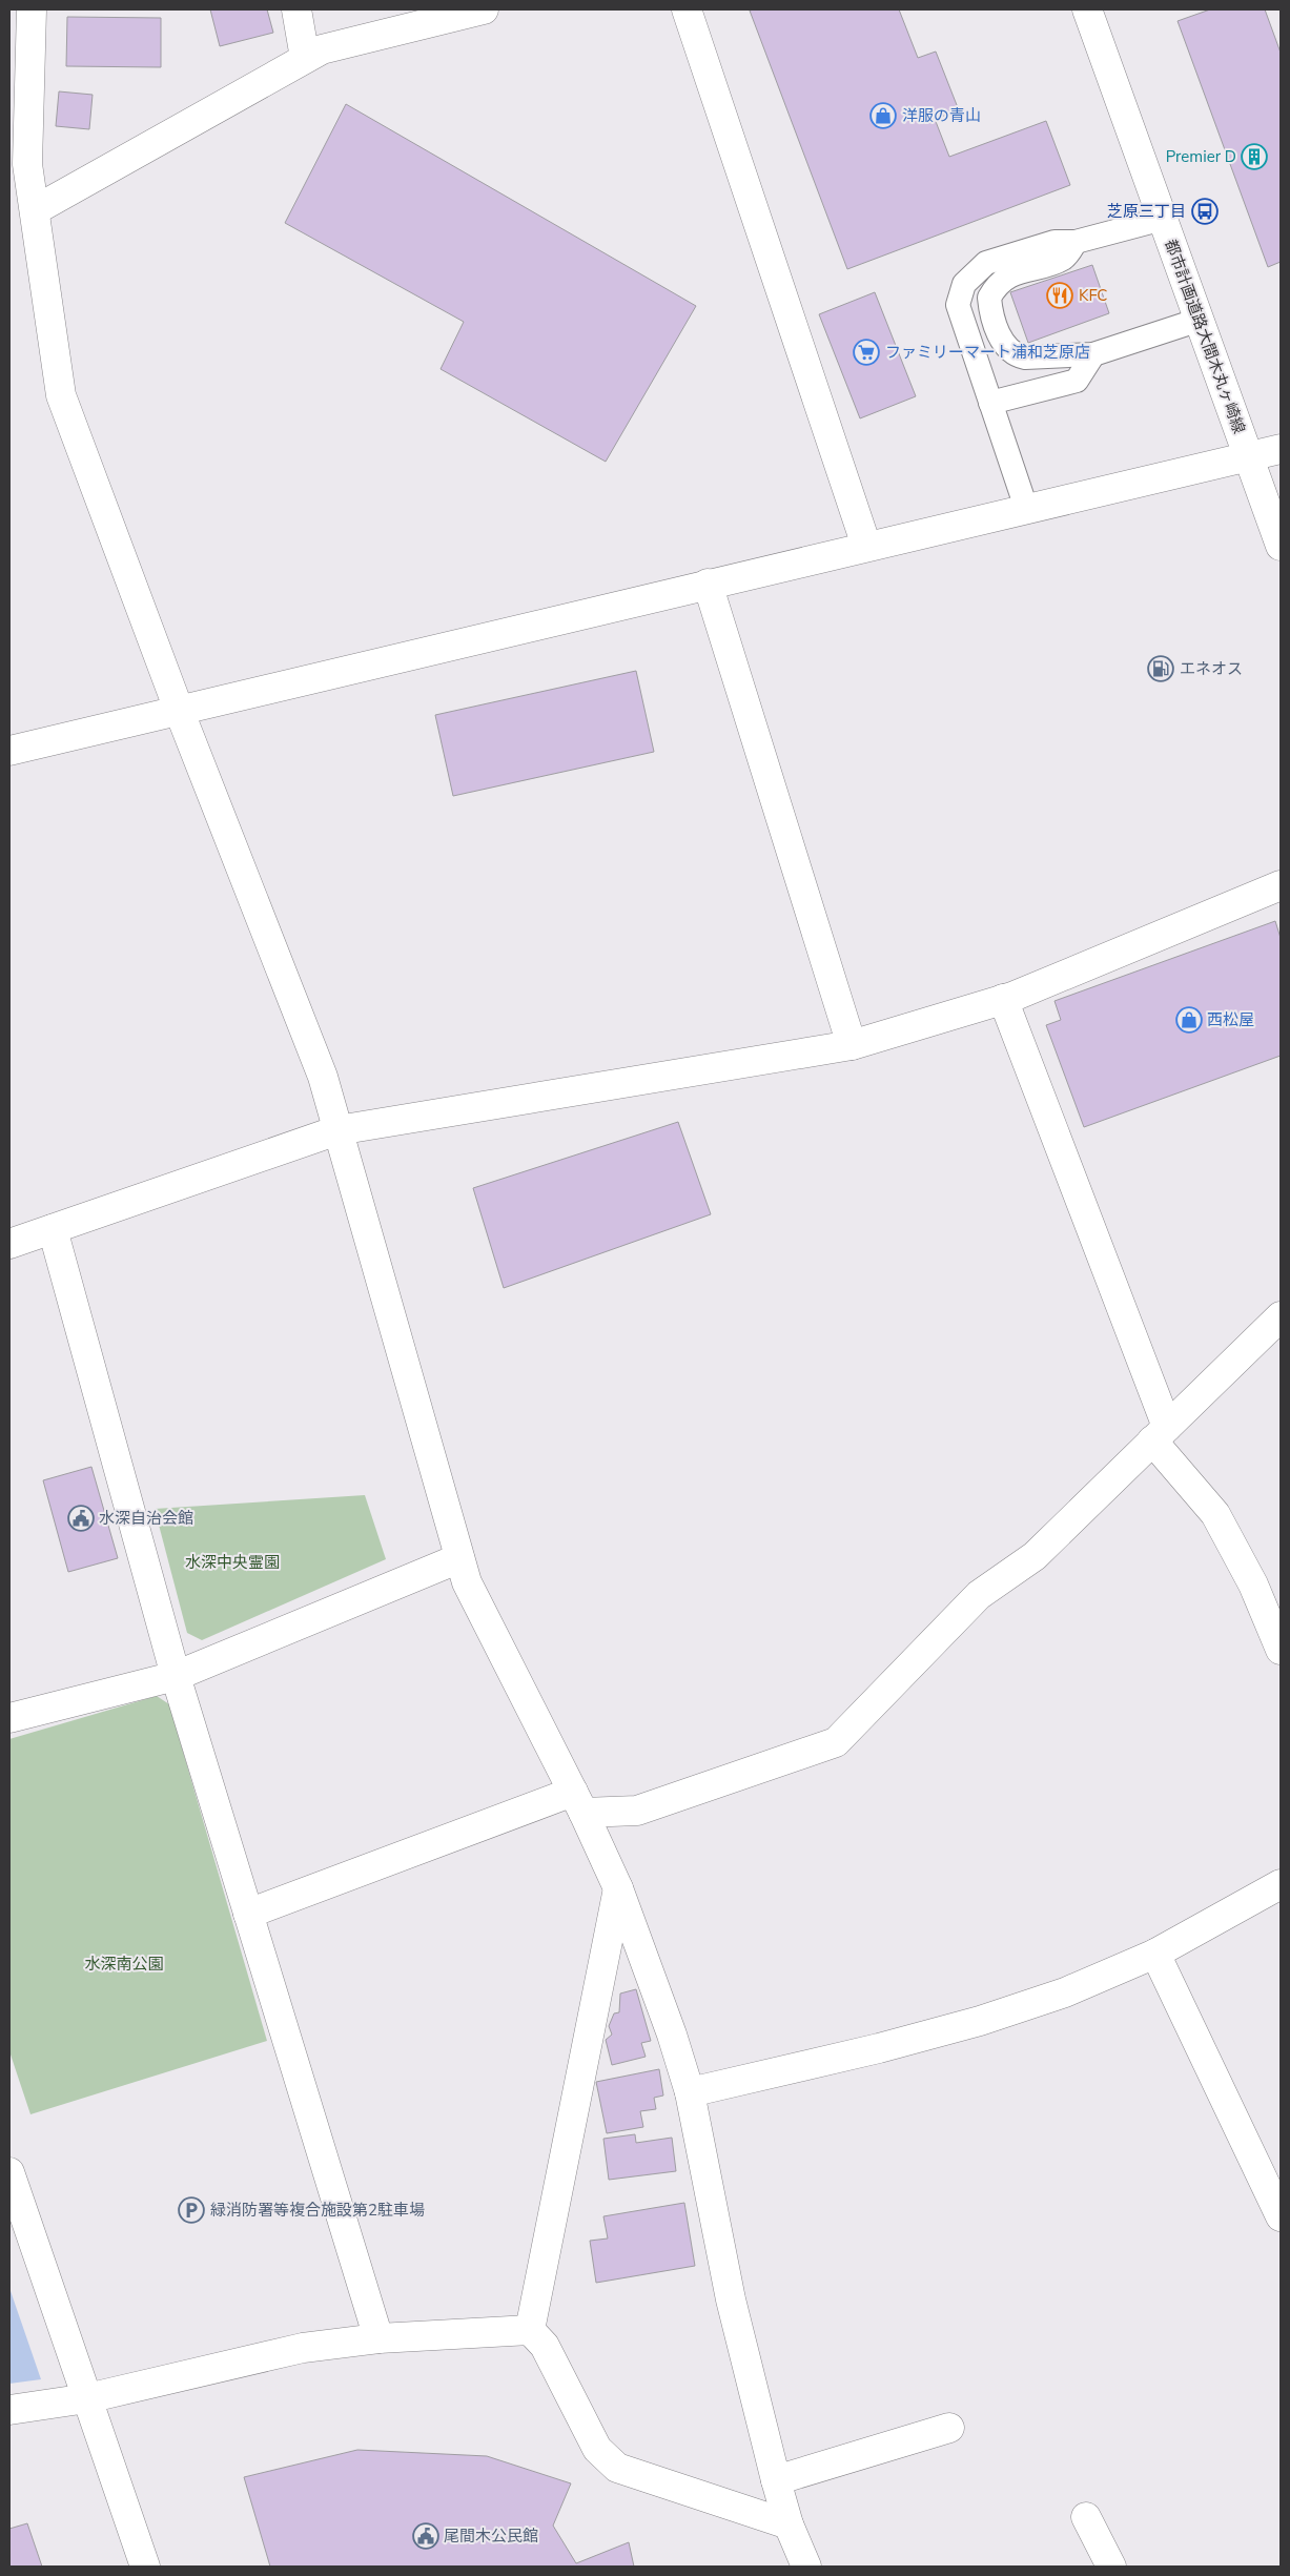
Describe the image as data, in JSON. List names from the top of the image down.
{
  "streets": {
    "street": ["都市計画道路大間木丸ヶ崎線"]
  },
  "parks": ["水深中央霊園", "水深南公園"],
  "places": {
    "shop": ["洋服の青山", "西松屋"],
    "building": ["Premier D"],
    "bus stop": ["芝原三丁目"],
    "restaurant": ["KFC"],
    "supermarket": ["ファミリーマート浦和芝原店"],
    "fuel station": ["エネオス"],
    "public building": ["水深自治会館", "尾間木公民館"],
    "parking": ["緑消防署等複合施設第2駐車場"]
  }
}
